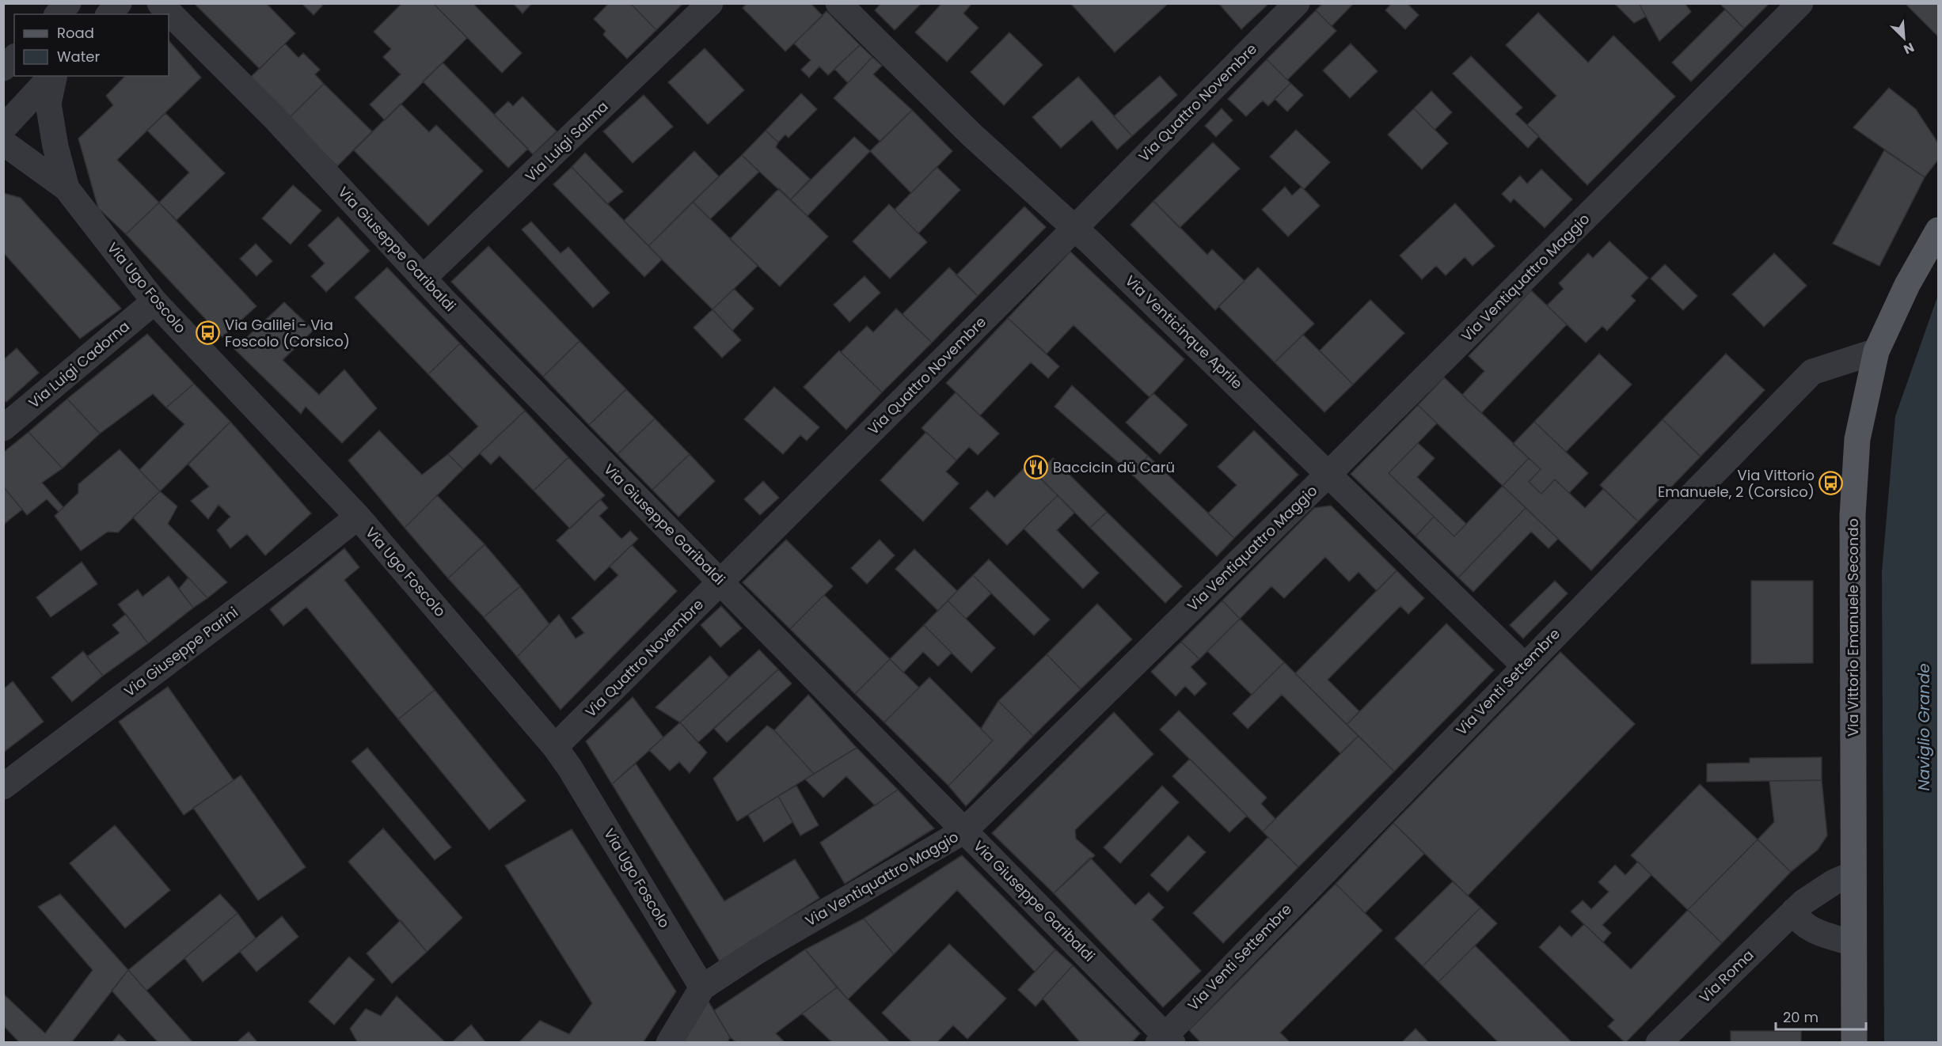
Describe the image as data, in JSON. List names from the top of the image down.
{
  "streets": {
    "main road": ["Via Vittorio Emanuele Secondo"],
    "street": [
      "Via Quattro Novembre",
      "Via Luigi Salma",
      "Via Giuseppe Garibaldi",
      "Via Ventiquattro Maggio",
      "Via Ugo Foscolo",
      "Via Venticinque Aprile",
      "Via Luigi Cadorna",
      "Via Giuseppe Parini",
      "Via Venti Settembre",
      "Via Roma"
    ]
  },
  "crossings": [
    ["Via Quattro Novembre", "Via Giuseppe Garibaldi"],
    ["Via Quattro Novembre", "Via Ugo Foscolo"],
    ["Via Quattro Novembre", "Via Venticinque Aprile"],
    ["Via Luigi Salma", "Via Giuseppe Garibaldi"],
    ["Via Giuseppe Garibaldi", "Via Ventiquattro Maggio"],
    ["Via Giuseppe Garibaldi", "Via Venti Settembre"],
    ["Via Ventiquattro Maggio", "Via Ugo Foscolo"],
    ["Via Ventiquattro Maggio", "Via Venticinque Aprile"],
    ["Via Ugo Foscolo", "Via Luigi Cadorna"],
    ["Via Ugo Foscolo", "Via Giuseppe Parini"],
    ["Via Venticinque Aprile", "Via Venti Settembre"],
    ["Via Vittorio Emanuele Secondo", "Via Venti Settembre"],
    ["Via Vittorio Emanuele Secondo", "Via Roma"]
  ],
  "water": ["Naviglio Grande"],
  "places": {
    "bus stop": ["Via Galilei - Via Foscolo (Corsico)", "Via Vittorio Emanuele, 2 (Corsico)"],
    "restaurant": ["Baccicin dü Carü"]
  },
  "legend": ["Road", "Water"],
  "scale_bar": "20 m",
  "north": "bottom right"
}
